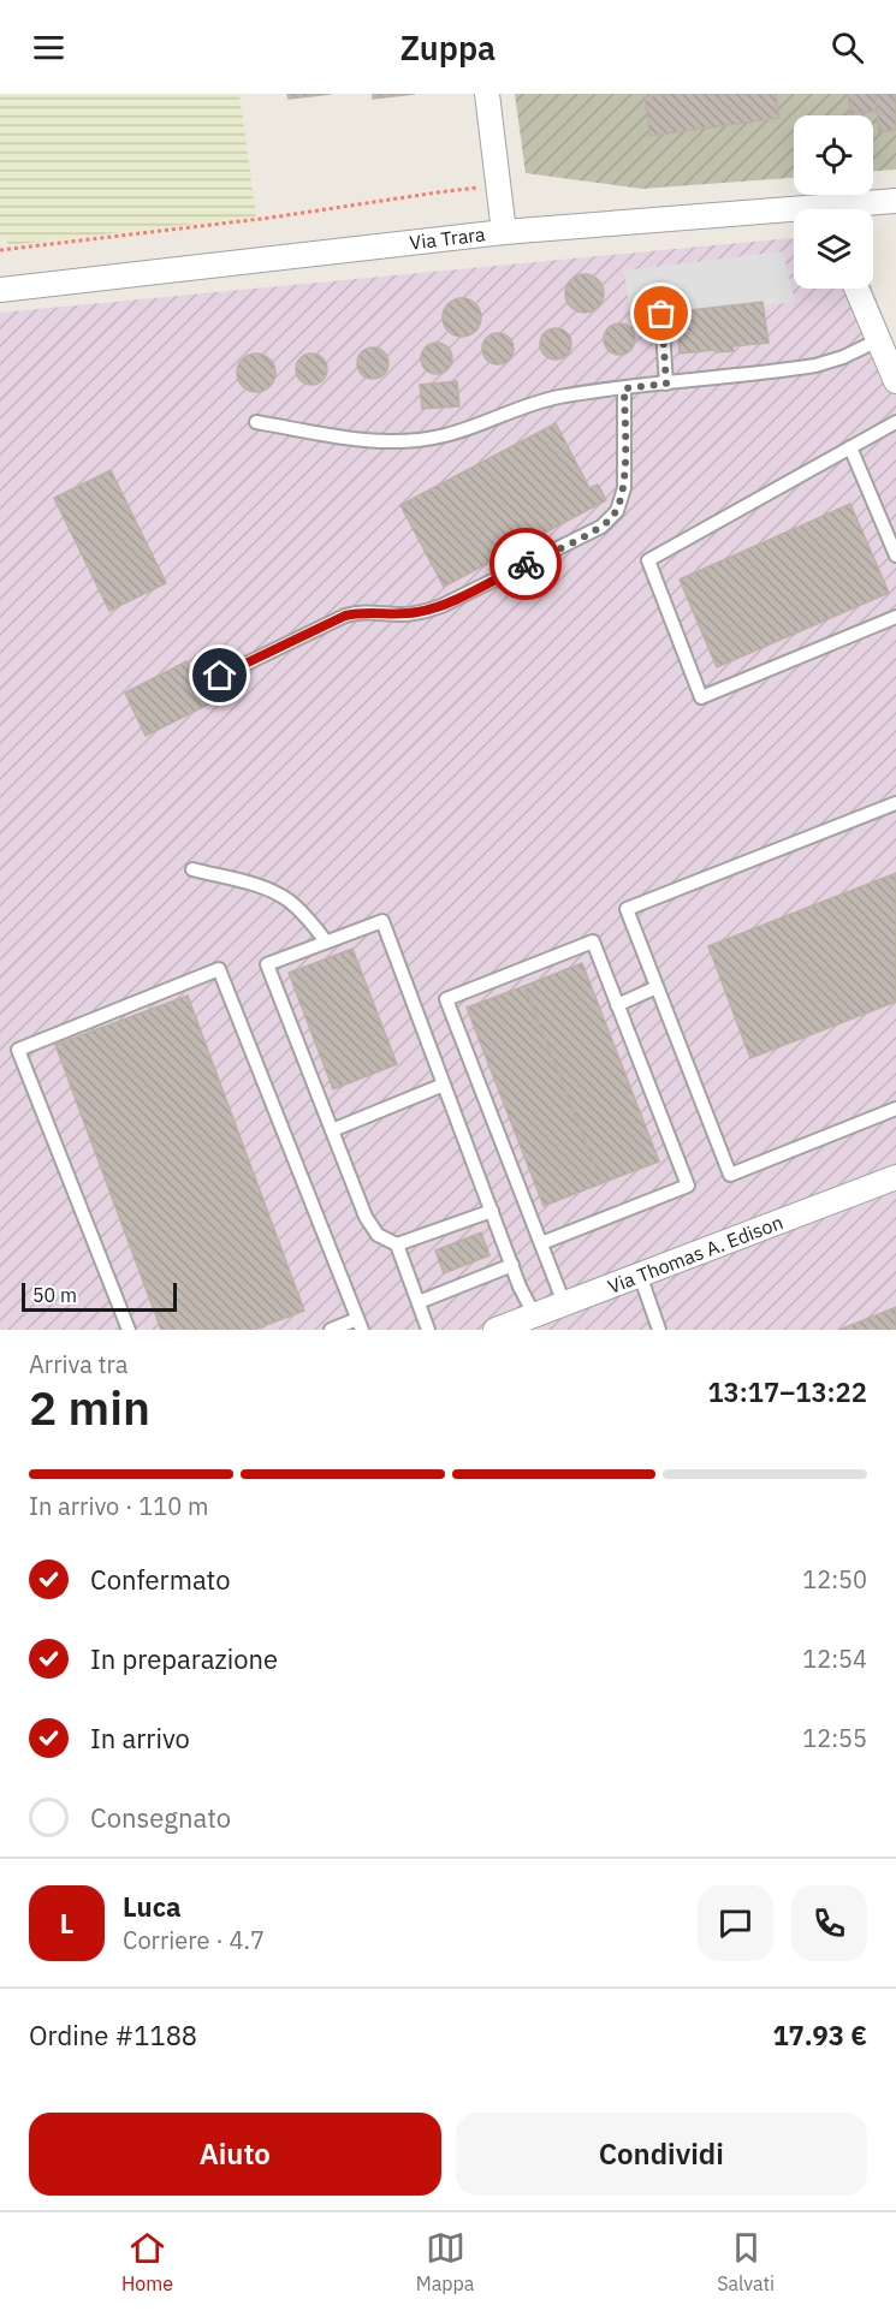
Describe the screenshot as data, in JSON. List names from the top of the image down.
{
  "streets": {
    "street": ["Via Trara", "Via Thomas A. Edison"]
  },
  "scale_bar": "50 m",
  "page": {
    "header": "Zuppa",
    "scale": "50 m",
    "heading": ["2 min", "Arriva tra", "13:17–13:22"],
    "panel": [
      "Luca",
      "Corriere · 4.7",
      "Ordine #1188",
      "17.93 €"
    ],
    "bar": "In arrivo · 110 m",
    "list": [
      ["Confermato", "12:50"],
      ["In preparazione", "12:54"],
      ["In arrivo", "12:55"],
      "Consegnato"
    ],
    "round": "L",
    "buttons": ["Aiuto", "Condividi"],
    "tabs": ["Home", "Mappa", "Salvati"]
  }
}
